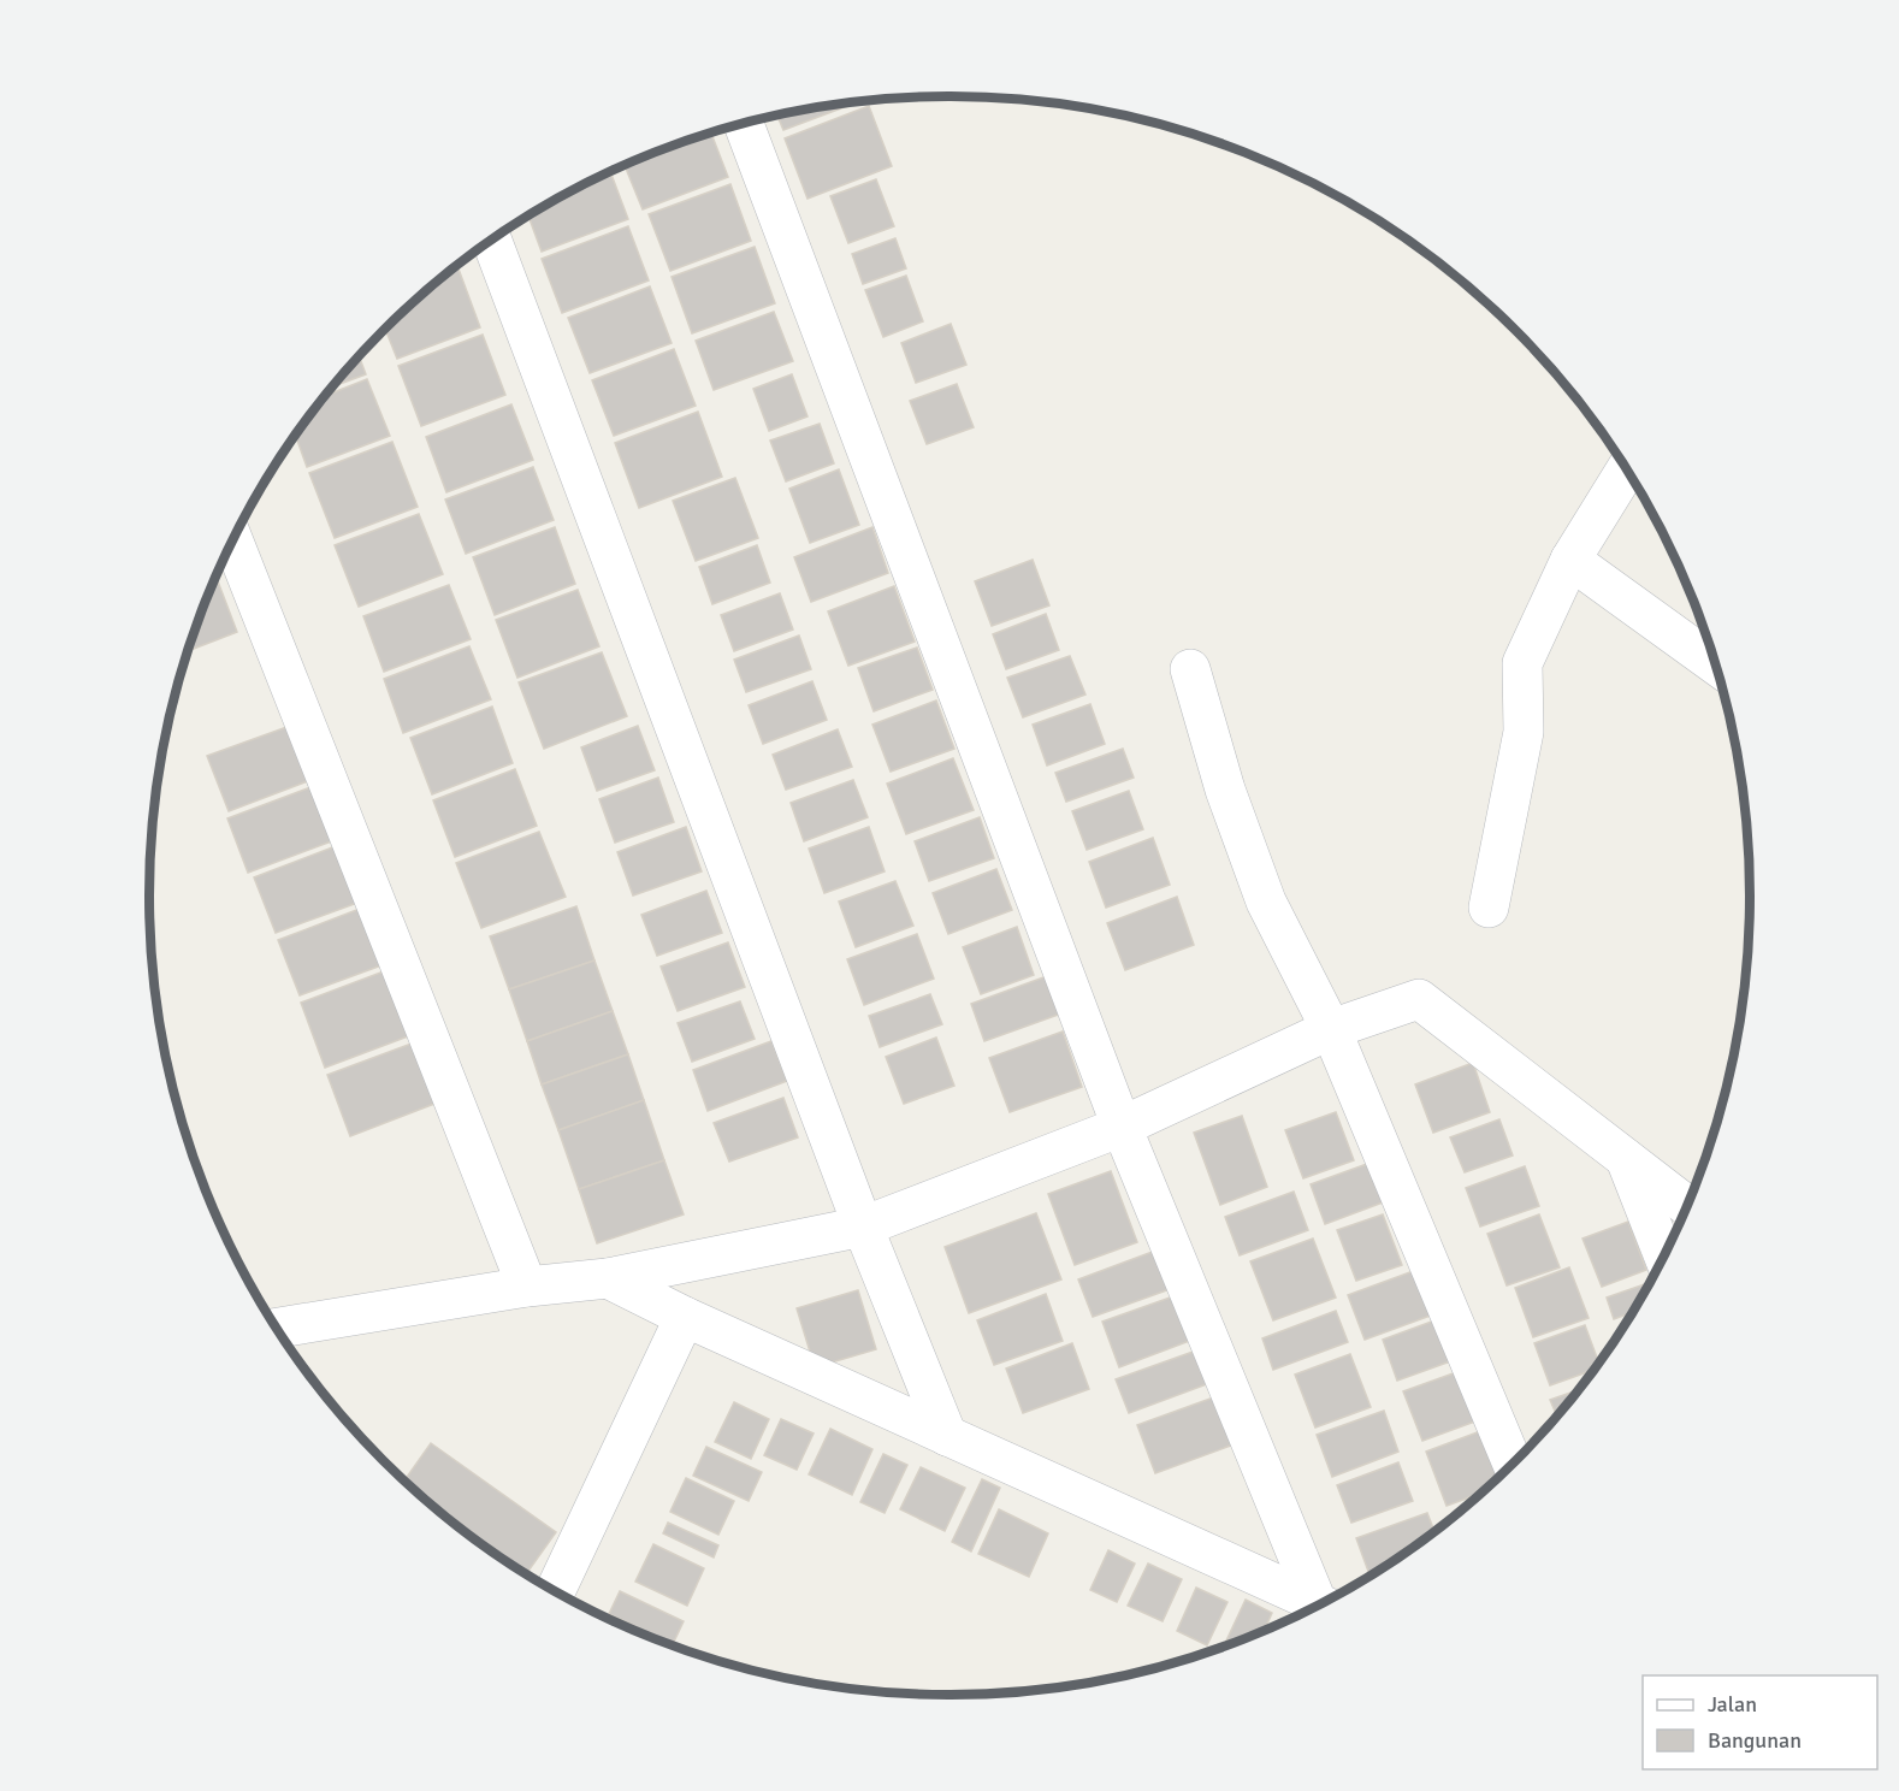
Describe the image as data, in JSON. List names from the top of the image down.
{
  "legend": ["Jalan", "Bangunan"]
}
